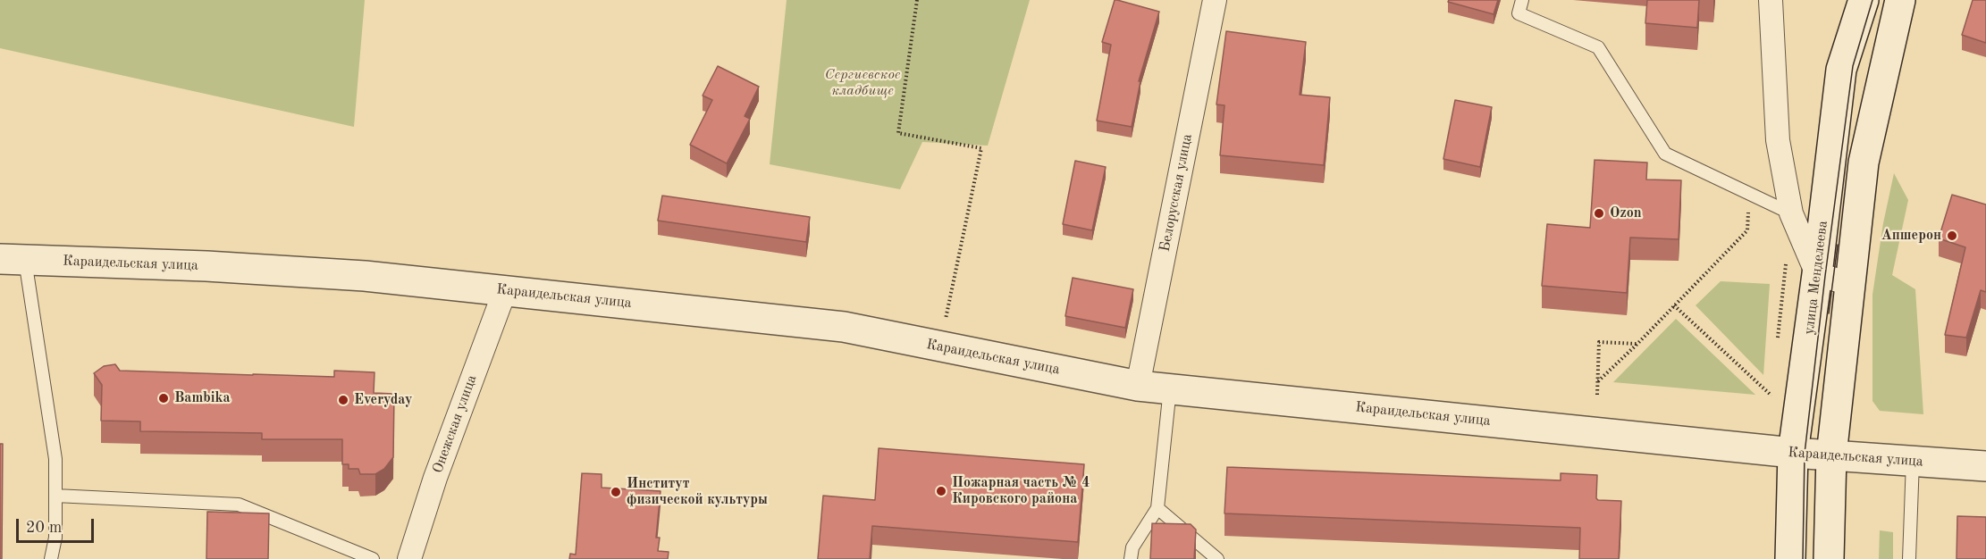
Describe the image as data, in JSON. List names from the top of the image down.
{
  "streets": {
    "street": [
      "Белорусская улица",
      "Караидельская улица",
      "улица Менделеева",
      "Онежская улица"
    ]
  },
  "crossings": [
    ["Белорусская улица", "Караидельская улица"],
    ["Караидельская улица", "улица Менделеева"],
    ["Караидельская улица", "Онежская улица"]
  ],
  "parks": ["Сергиевское кладбище"],
  "places": [
    "Ozon",
    "Апшерон",
    "Bambika",
    "Everyday",
    "Пожарная часть № 4 Кировского района",
    "Институт физической культуры"
  ],
  "scale_bar": "20 m"
}
